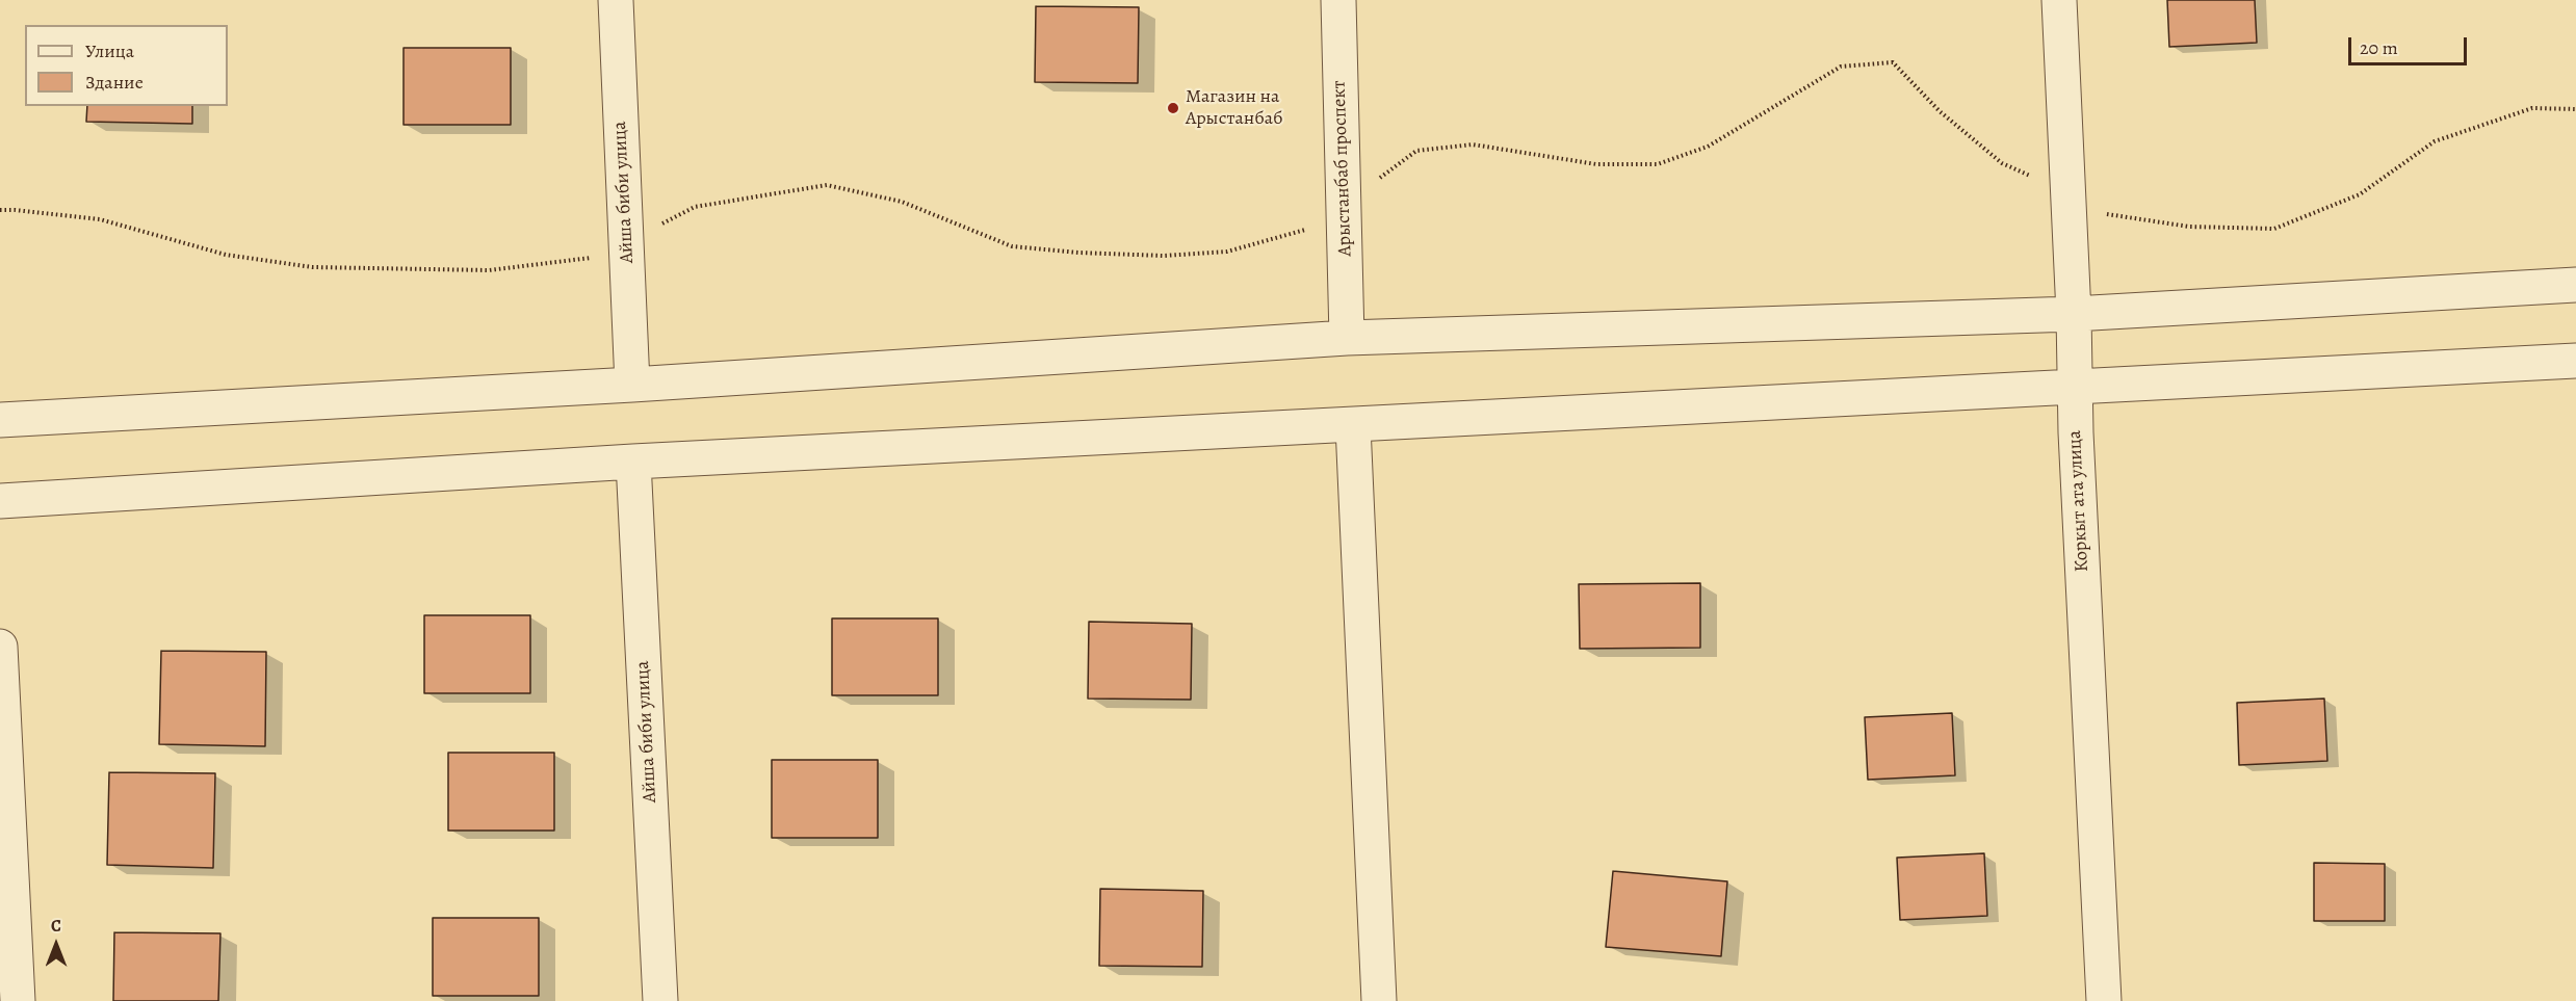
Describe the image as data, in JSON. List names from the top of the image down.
{
  "streets": {
    "street": ["Арыстанбаб проспект", "Айша биби улица", "Коркыт ата улица"]
  },
  "places": ["Магазин на Арыстанбаб"],
  "legend": ["Улица", "Здание"],
  "scale_bar": "20 m",
  "north": "top"
}
